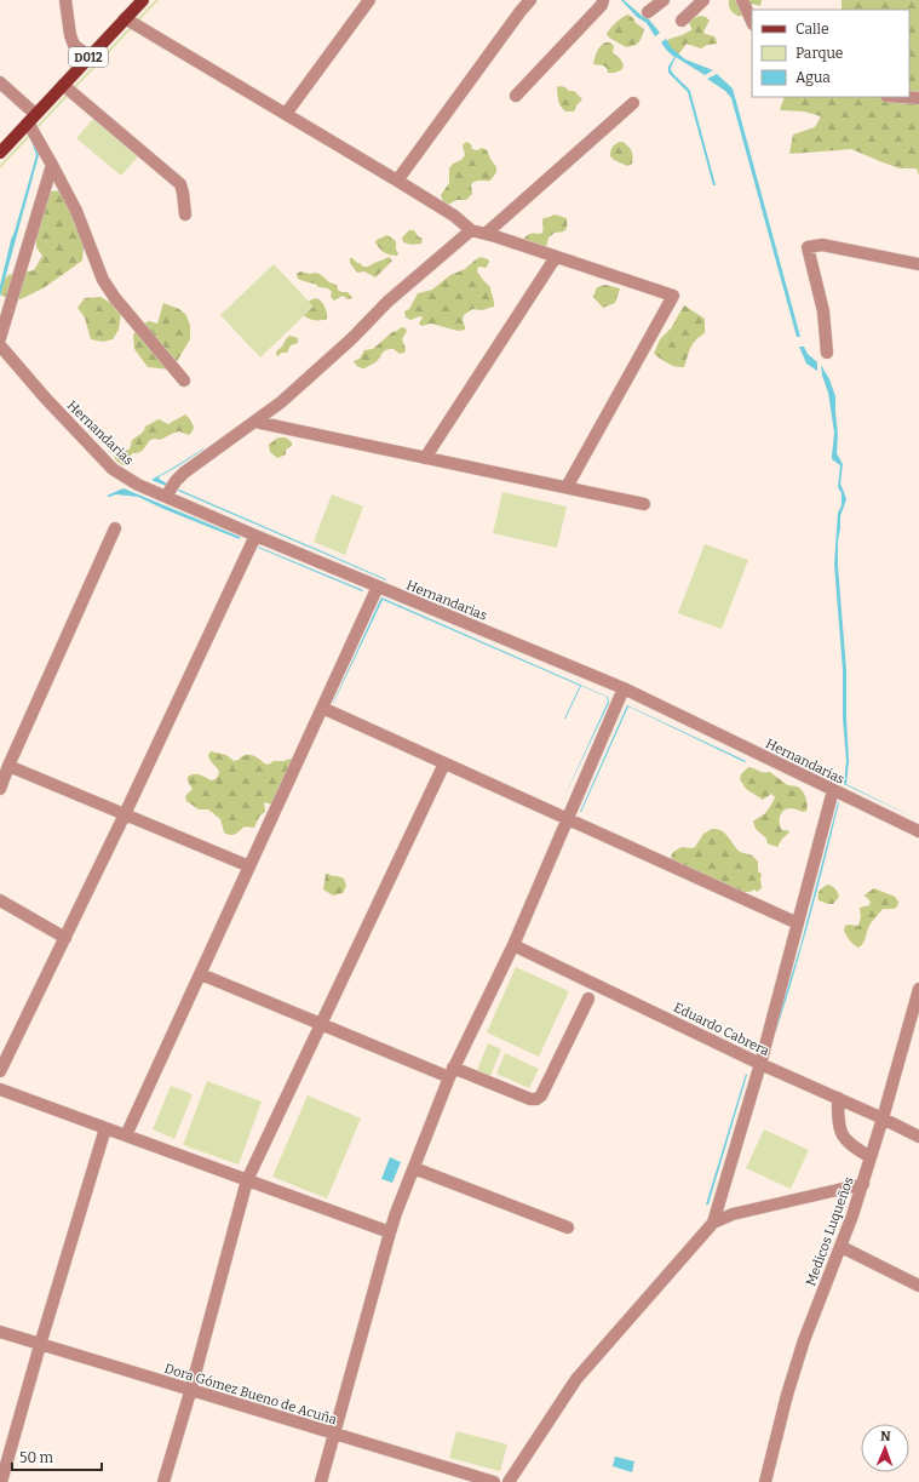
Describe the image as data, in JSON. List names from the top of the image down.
{
  "streets": {
    "main road": ["D012"],
    "street": [
      "Hernandarias",
      "Eduardo Cabrera",
      "Medicos Luqueños",
      "Dora Gómez Bueno de Acuña"
    ]
  },
  "crossings": [
    ["Eduardo Cabrera", "Medicos Luqueños"]
  ],
  "legend": ["Calle", "Parque", "Agua"],
  "scale_bar": "50 m",
  "north": "top"
}
